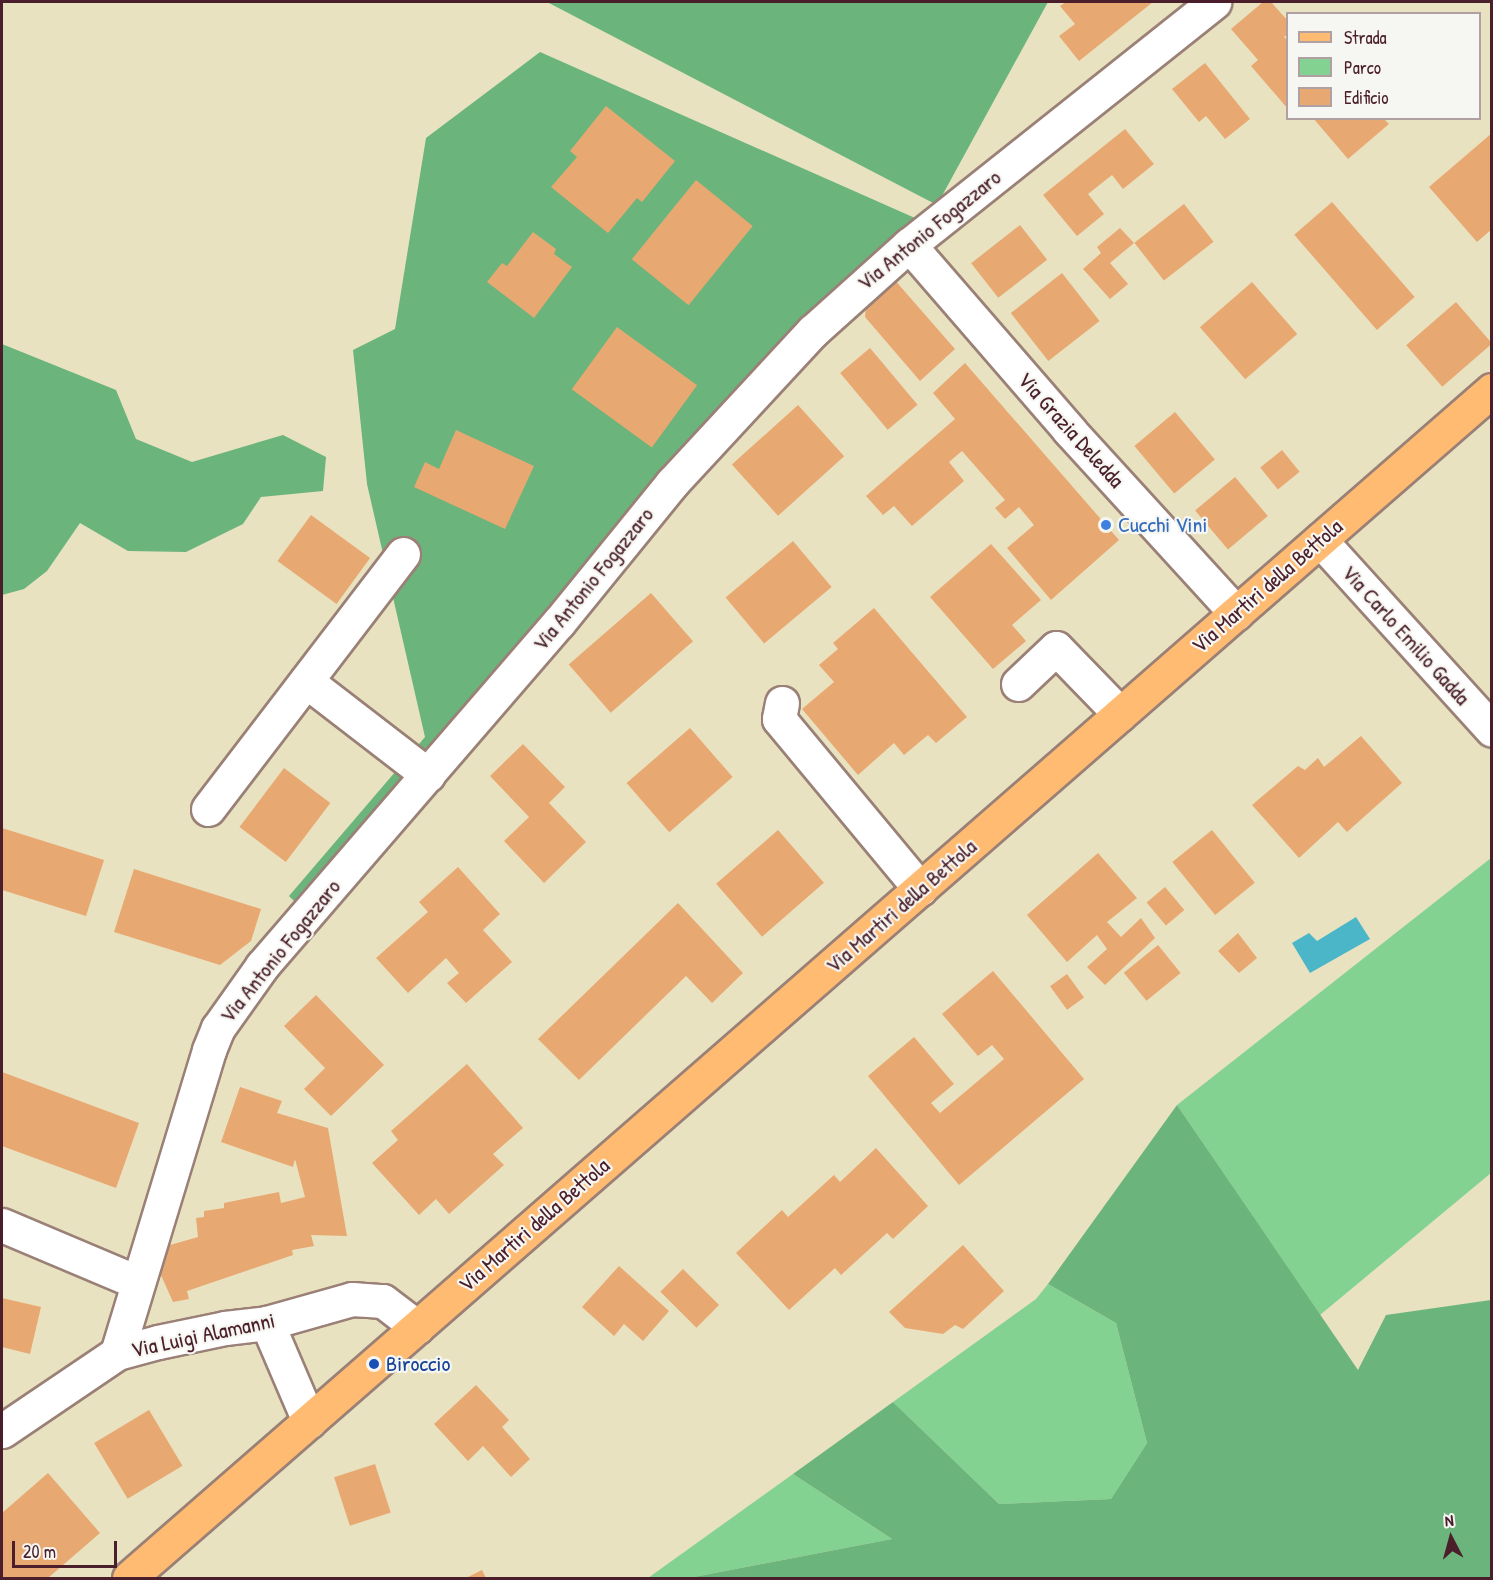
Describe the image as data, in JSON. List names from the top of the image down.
{
  "streets": {
    "main road": ["Via Martiri della Bettola"],
    "street": [
      "Via Antonio Fogazzaro",
      "Via Grazia Deledda",
      "Via Carlo Emilio Gadda",
      "Via Luigi Alamanni"
    ]
  },
  "crossings": [
    ["Via Antonio Fogazzaro", "Via Grazia Deledda"],
    ["Via Antonio Fogazzaro", "Via Luigi Alamanni"],
    ["Via Grazia Deledda", "Via Martiri della Bettola"],
    ["Via Martiri della Bettola", "Via Carlo Emilio Gadda"],
    ["Via Martiri della Bettola", "Via Luigi Alamanni"]
  ],
  "places": ["Cucchi Vini", "Biroccio"],
  "legend": ["Strada", "Parco", "Edificio"],
  "scale_bar": "20 m",
  "north": "top"
}
